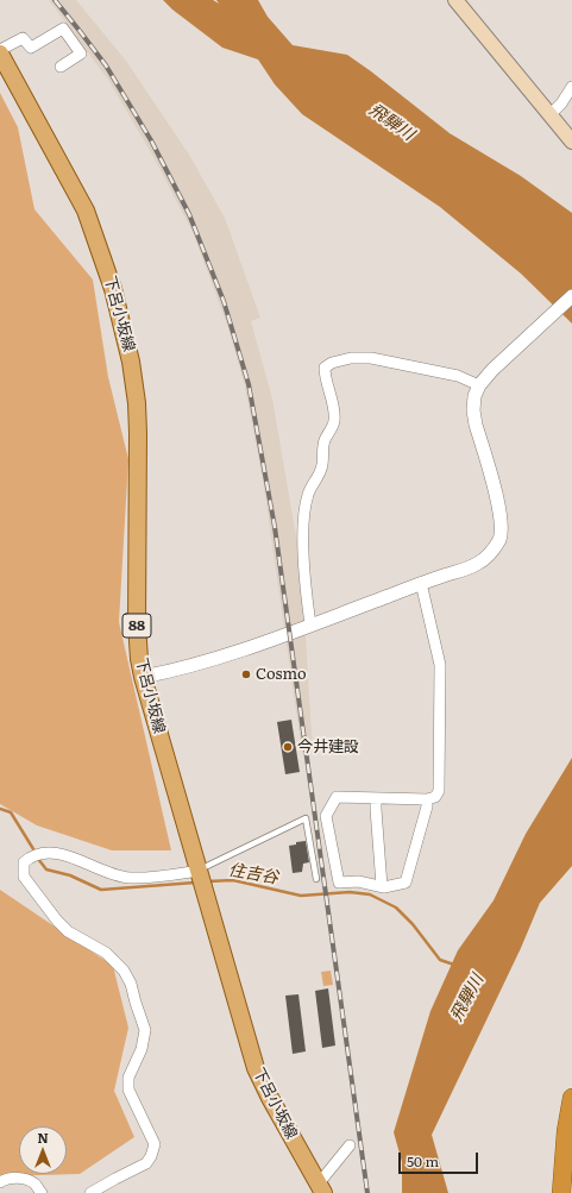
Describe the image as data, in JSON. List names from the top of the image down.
{
  "streets": {
    "main road": ["下呂小坂線", "88"]
  },
  "water": ["飛騨川", "住吉谷"],
  "places": ["Cosmo", "今井建設"],
  "scale_bar": "50 m",
  "north": "top"
}
